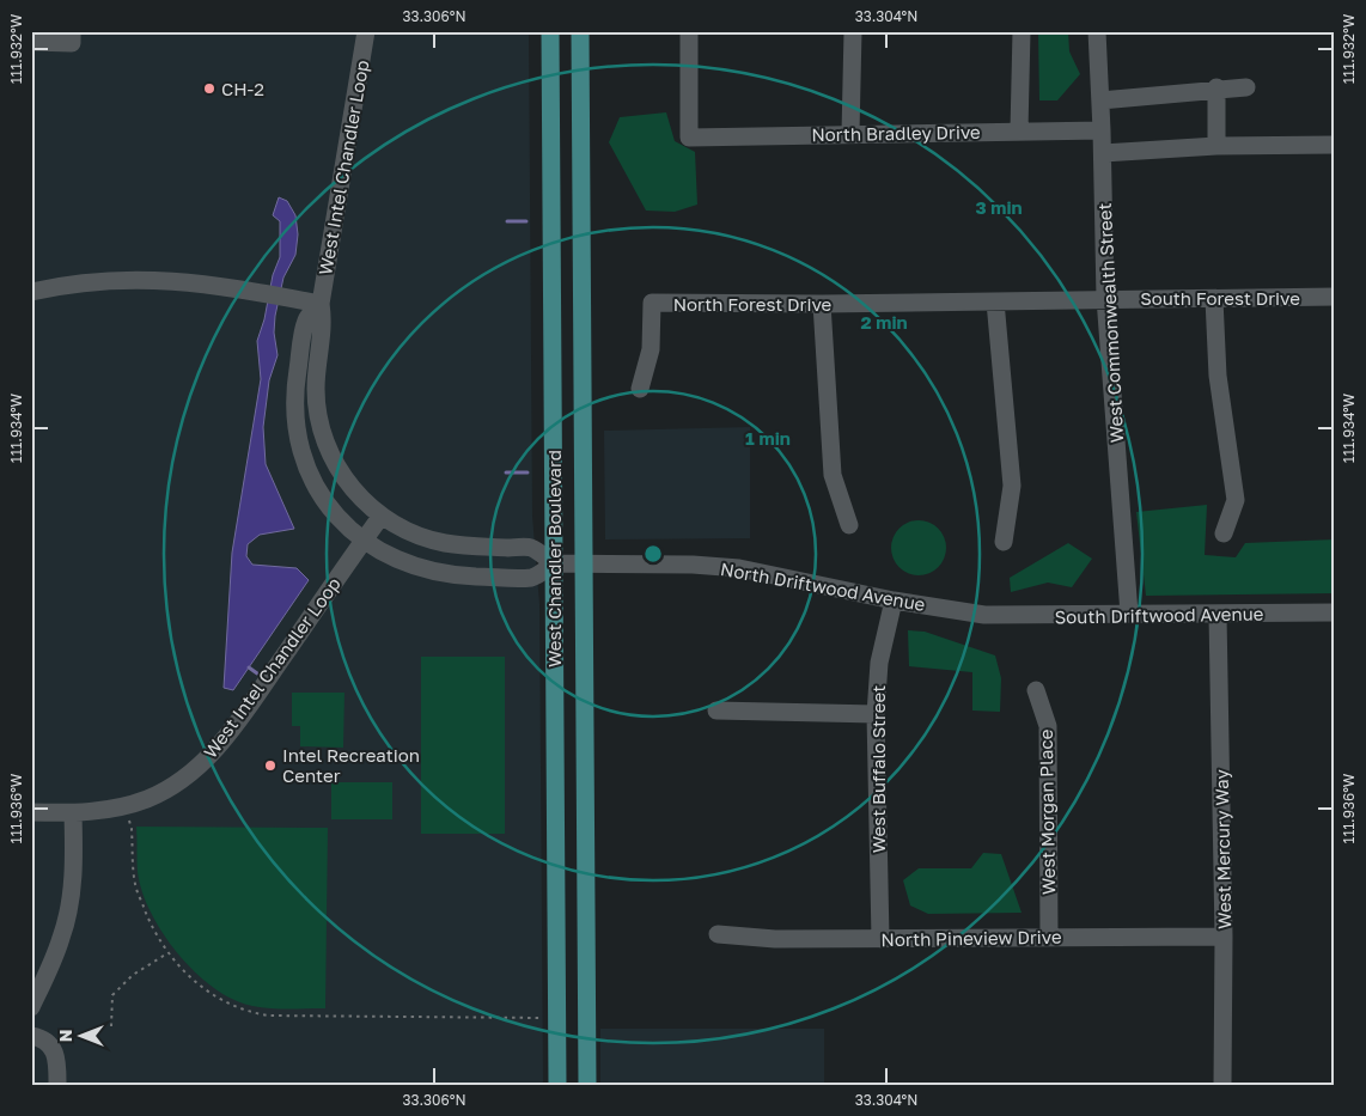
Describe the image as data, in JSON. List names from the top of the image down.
{
  "streets": {
    "main road": ["West Chandler Boulevard"],
    "street": [
      "North Bradley Drive",
      "West Intel Chandler Loop",
      "South Forest Drive",
      "North Forest Drive",
      "West Commonwealth Street",
      "North Driftwood Avenue",
      "South Driftwood Avenue",
      "West Buffalo Street",
      "West Morgan Place",
      "West Mercury Way",
      "North Pineview Drive"
    ]
  },
  "crossings": [
    ["North Bradley Drive", "West Commonwealth Street"],
    ["South Forest Drive", "North Forest Drive"],
    ["South Forest Drive", "West Commonwealth Street"],
    ["North Forest Drive", "West Commonwealth Street"],
    ["West Commonwealth Street", "South Driftwood Avenue"],
    ["West Chandler Boulevard", "North Driftwood Avenue"],
    ["North Driftwood Avenue", "South Driftwood Avenue"],
    ["North Driftwood Avenue", "West Buffalo Street"],
    ["South Driftwood Avenue", "West Mercury Way"],
    ["West Buffalo Street", "North Pineview Drive"],
    ["West Morgan Place", "North Pineview Drive"],
    ["West Mercury Way", "North Pineview Drive"]
  ],
  "places": ["CH-2", "Intel Recreation Center"],
  "north": "left",
  "coordinates": [
    "33.306°N",
    "33.304°N",
    "111.932°W",
    "111.934°W",
    "111.936°W"
  ],
  "rings": ["3 min", "2 min", "1 min"]
}
